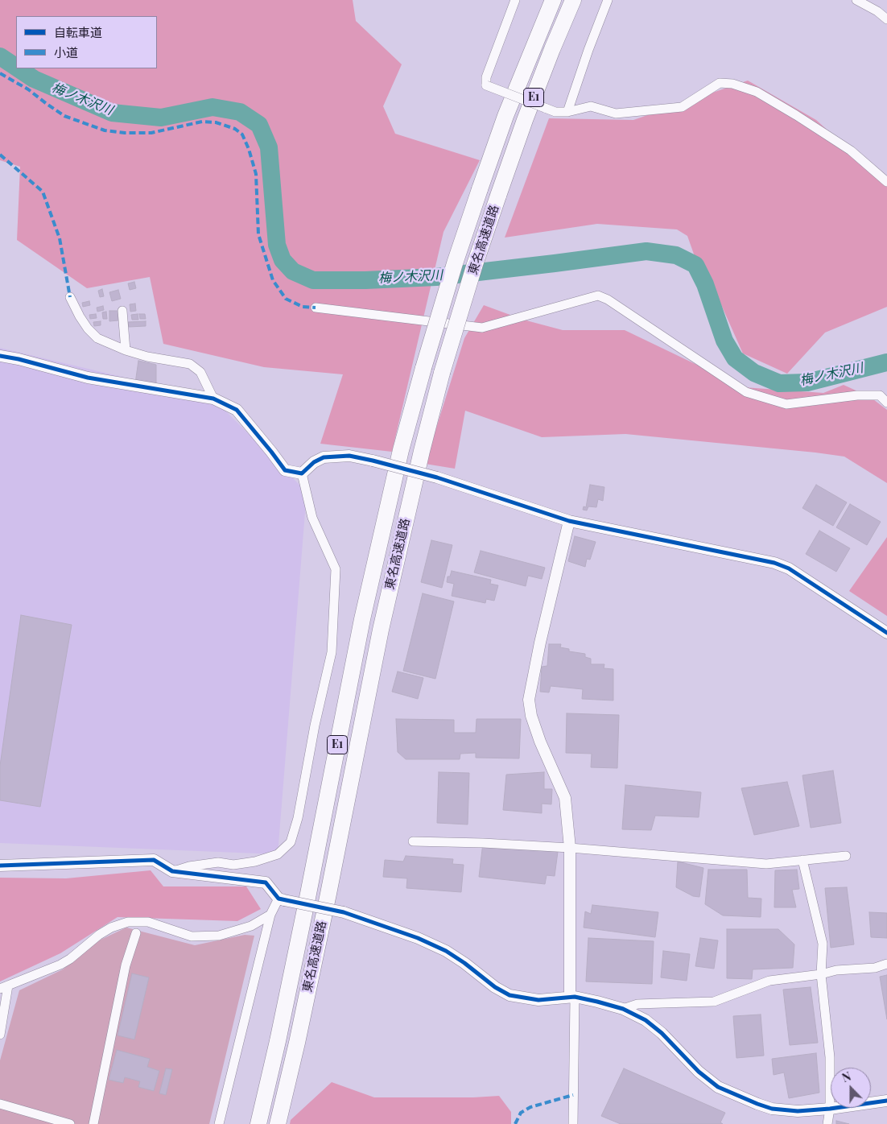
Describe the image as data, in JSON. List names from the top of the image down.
{
  "streets": {
    "highway": ["E1", "東名高速道路"]
  },
  "water": ["梅ノ木沢川"],
  "legend": ["自転車道", "小道"],
  "north": "top"
}
